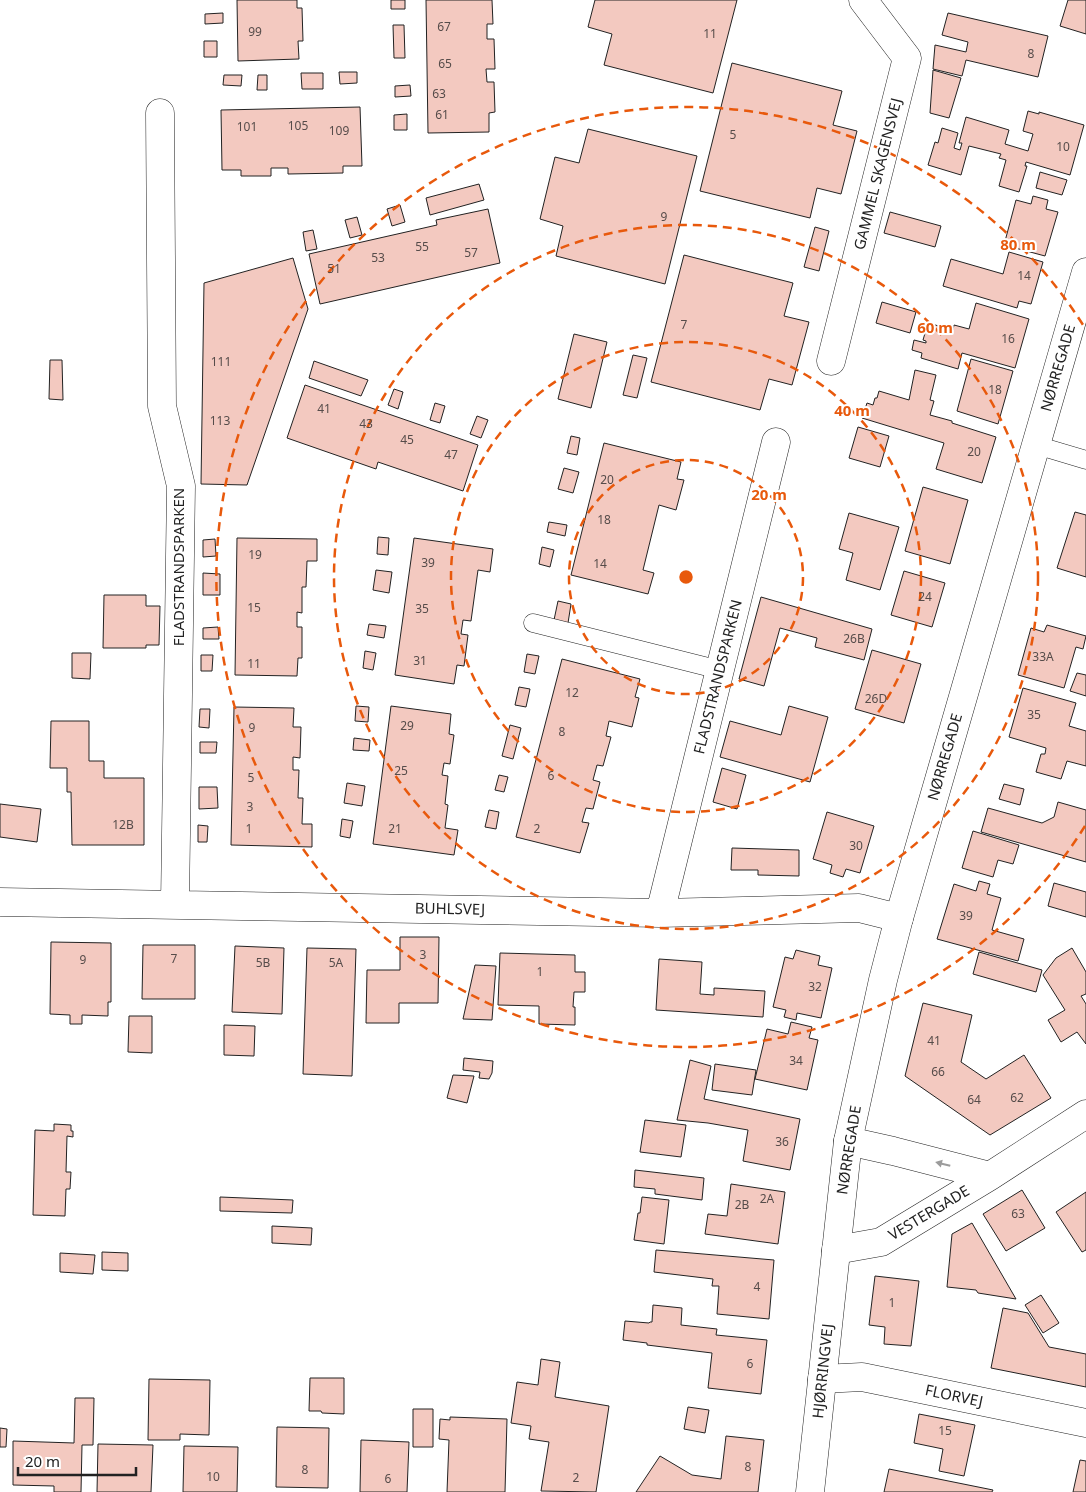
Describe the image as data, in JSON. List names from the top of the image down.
{
  "streets": {
    "street": [
      "GAMMEL SKAGENSVEJ",
      "NØRREGADE",
      "FLADSTRANDSPARKEN",
      "BUHLSVEJ",
      "VESTERGADE",
      "HJØRRINGVEJ",
      "FLORVEJ"
    ]
  },
  "crossings": [
    ["NØRREGADE", "BUHLSVEJ"],
    ["NØRREGADE", "VESTERGADE"],
    ["NØRREGADE", "HJØRRINGVEJ"],
    ["FLADSTRANDSPARKEN", "BUHLSVEJ"],
    ["VESTERGADE", "HJØRRINGVEJ"],
    ["HJØRRINGVEJ", "FLORVEJ"]
  ],
  "house_numbers": [
    "67",
    "99",
    "11",
    "8",
    "65",
    "63",
    "61",
    "105",
    "101",
    "109",
    "5",
    "10",
    "9",
    "55",
    "57",
    "53",
    "51",
    "14",
    "7",
    "16",
    "111",
    "18",
    "41",
    "113",
    "43",
    "45",
    "20",
    "47",
    "20",
    "18",
    "19",
    "39",
    "14",
    "24",
    "15",
    "35",
    "26B",
    "33A",
    "31",
    "11",
    "12",
    "26D",
    "35",
    "29",
    "9",
    "8",
    "25",
    "6",
    "5",
    "3",
    "12B",
    "1",
    "21",
    "2",
    "30",
    "39",
    "3",
    "7",
    "9",
    "5B",
    "5A",
    "1",
    "32",
    "41",
    "34",
    "66",
    "62",
    "64",
    "36",
    "2A",
    "2B",
    "63",
    "4",
    "1",
    "6",
    "15",
    "8",
    "8",
    "10",
    "2",
    "6"
  ],
  "scale_bar": "20 m",
  "rings": [
    "80 m",
    "60 m",
    "40 m",
    "20 m"
  ]
}
